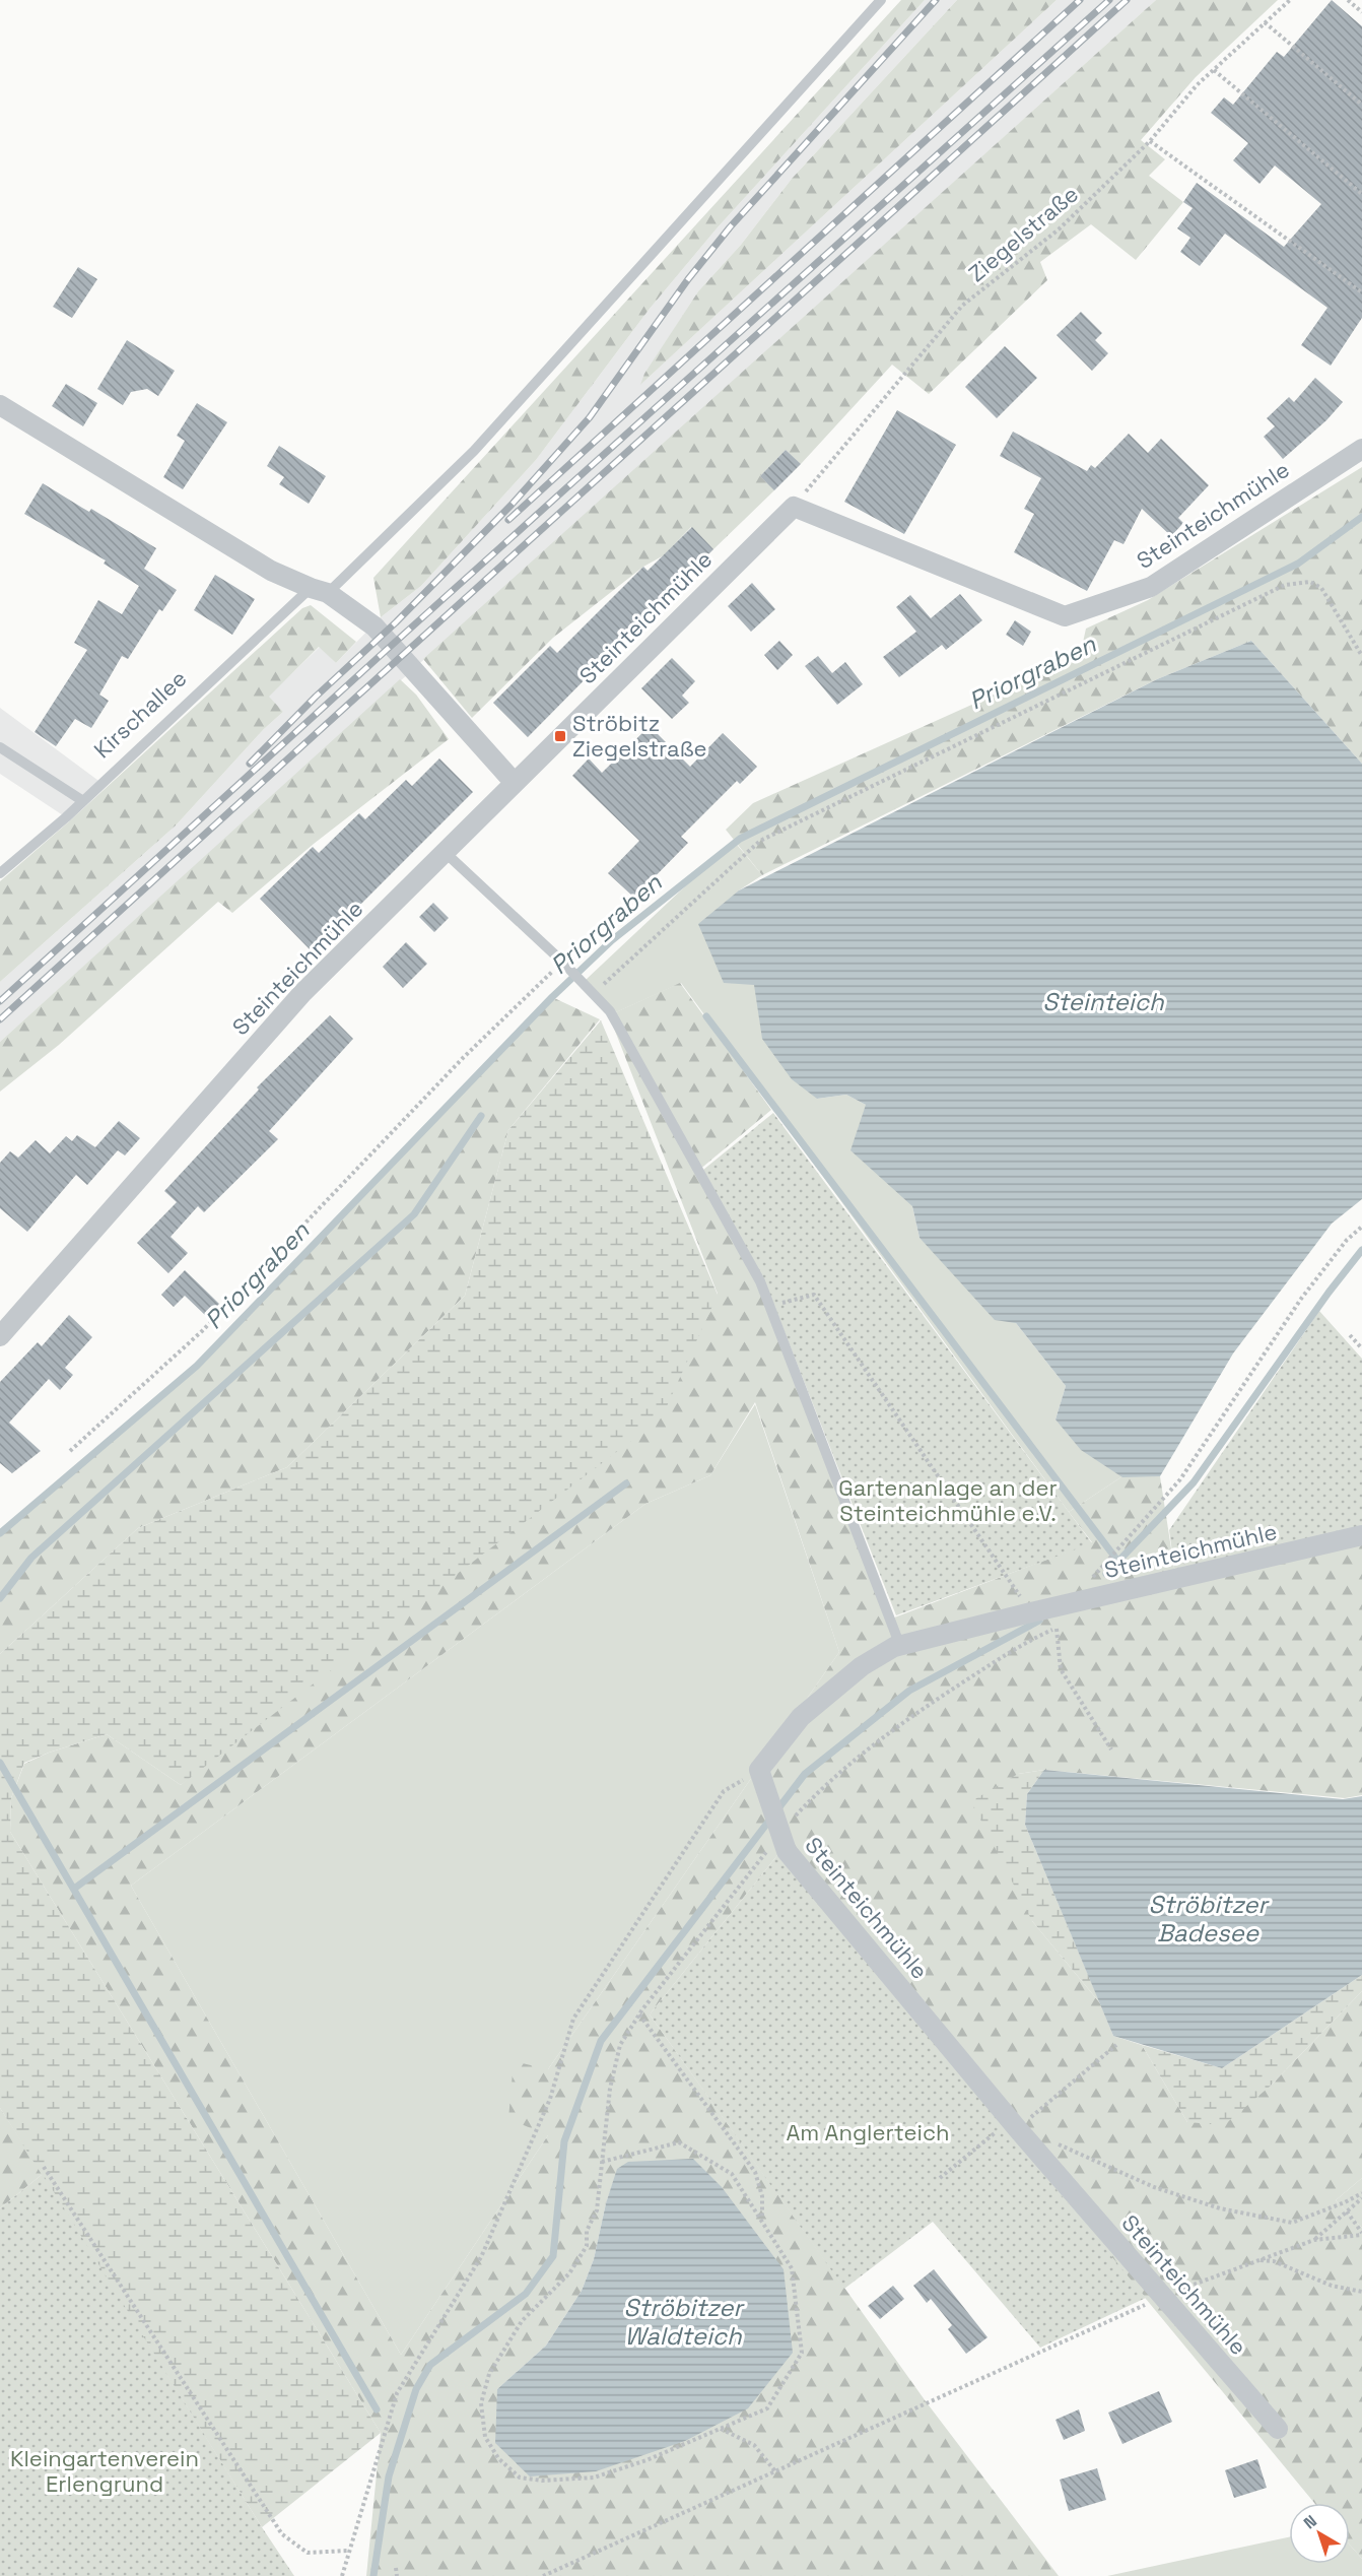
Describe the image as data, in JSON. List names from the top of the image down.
{
  "streets": {
    "street": ["Steinteichmühle"],
    "lane": ["Kirschallee"],
    "path": ["Ziegelstraße"]
  },
  "crossings": [
    ["Ziegelstraße", "Steinteichmühle"]
  ],
  "water": [
    "Priorgraben",
    "Steinteich",
    "Ströbitzer Badesee",
    "Ströbitzer Waldteich"
  ],
  "parks": ["Gartenanlage an der Steinteichmühle e.V.", "Am Anglerteich", "Kleingartenverein Erlengrund"],
  "places": {
    "transit": ["Ströbitz Ziegelstraße"]
  },
  "north": "top left"
}
